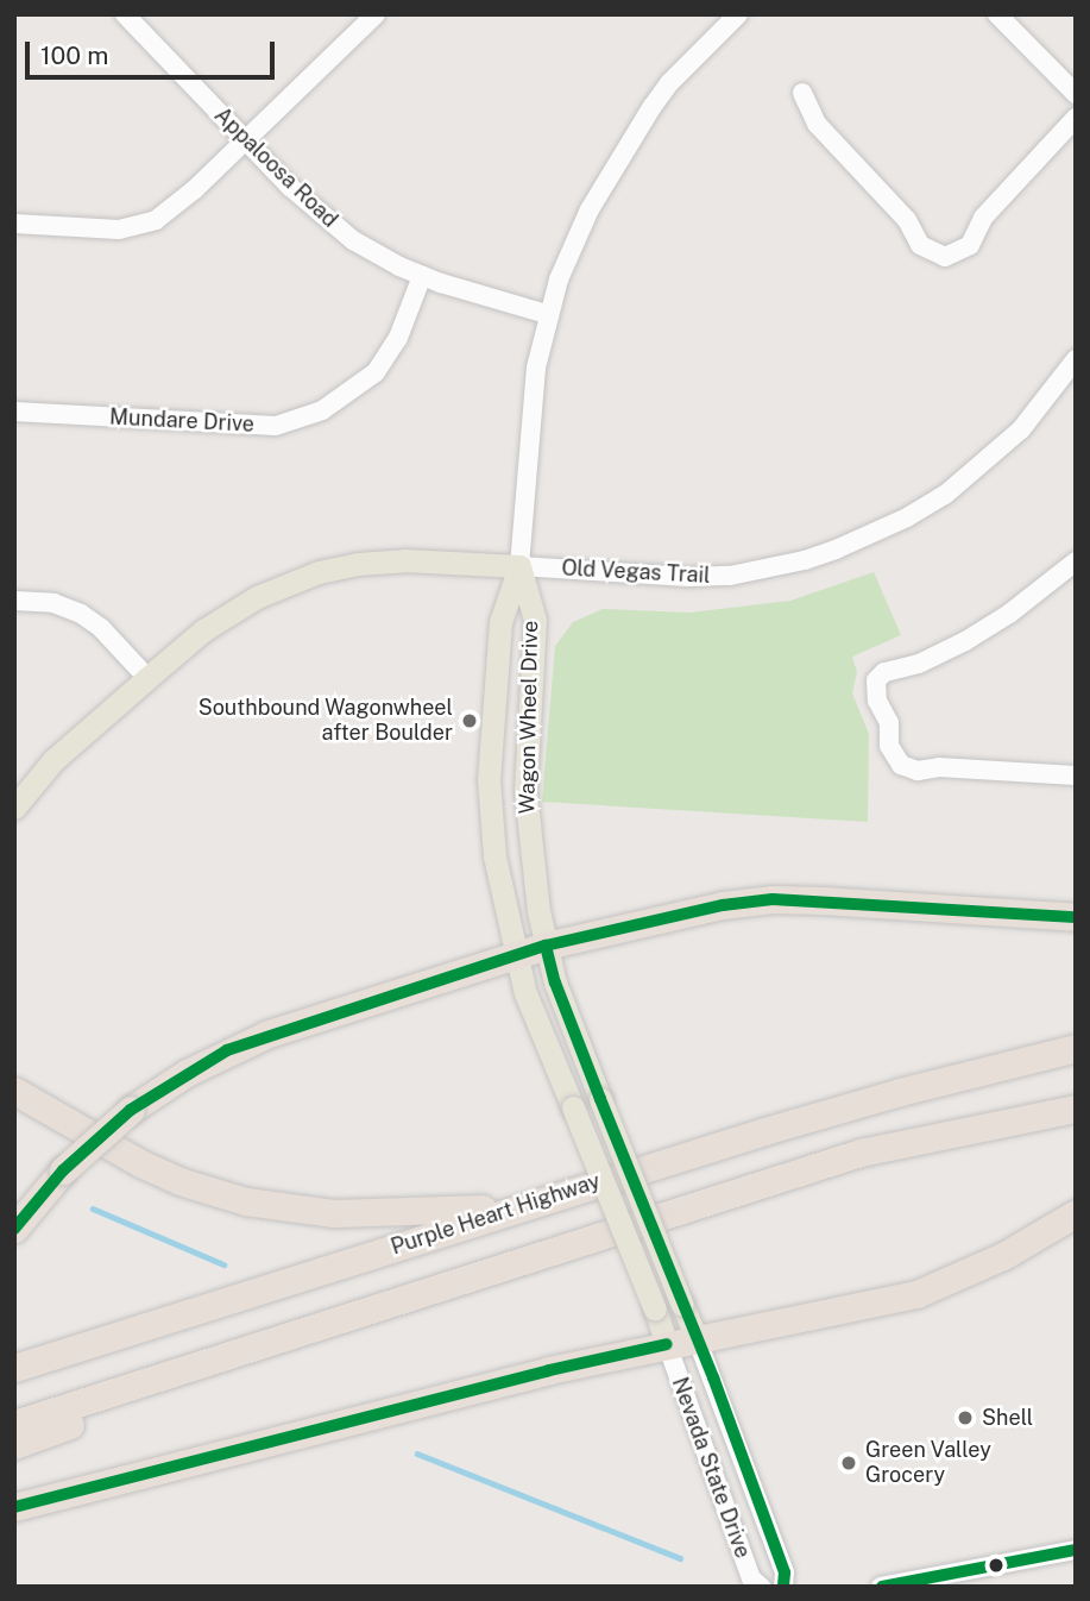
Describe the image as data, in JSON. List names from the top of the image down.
{
  "streets": {
    "highway": ["Purple Heart Highway"],
    "main road": ["Wagon Wheel Drive"],
    "street": [
      "Appaloosa Road",
      "Mundare Drive",
      "Old Vegas Trail",
      "Nevada State Drive"
    ]
  },
  "crossings": [
    ["Appaloosa Road", "Mundare Drive"],
    ["Appaloosa Road", "Wagon Wheel Drive"],
    ["Old Vegas Trail", "Wagon Wheel Drive"],
    ["Wagon Wheel Drive", "Nevada State Drive"]
  ],
  "places": ["Southbound Wagonwheel after Boulder", "Shell", "Green Valley Grocery"],
  "scale_bar": "100 m"
}
